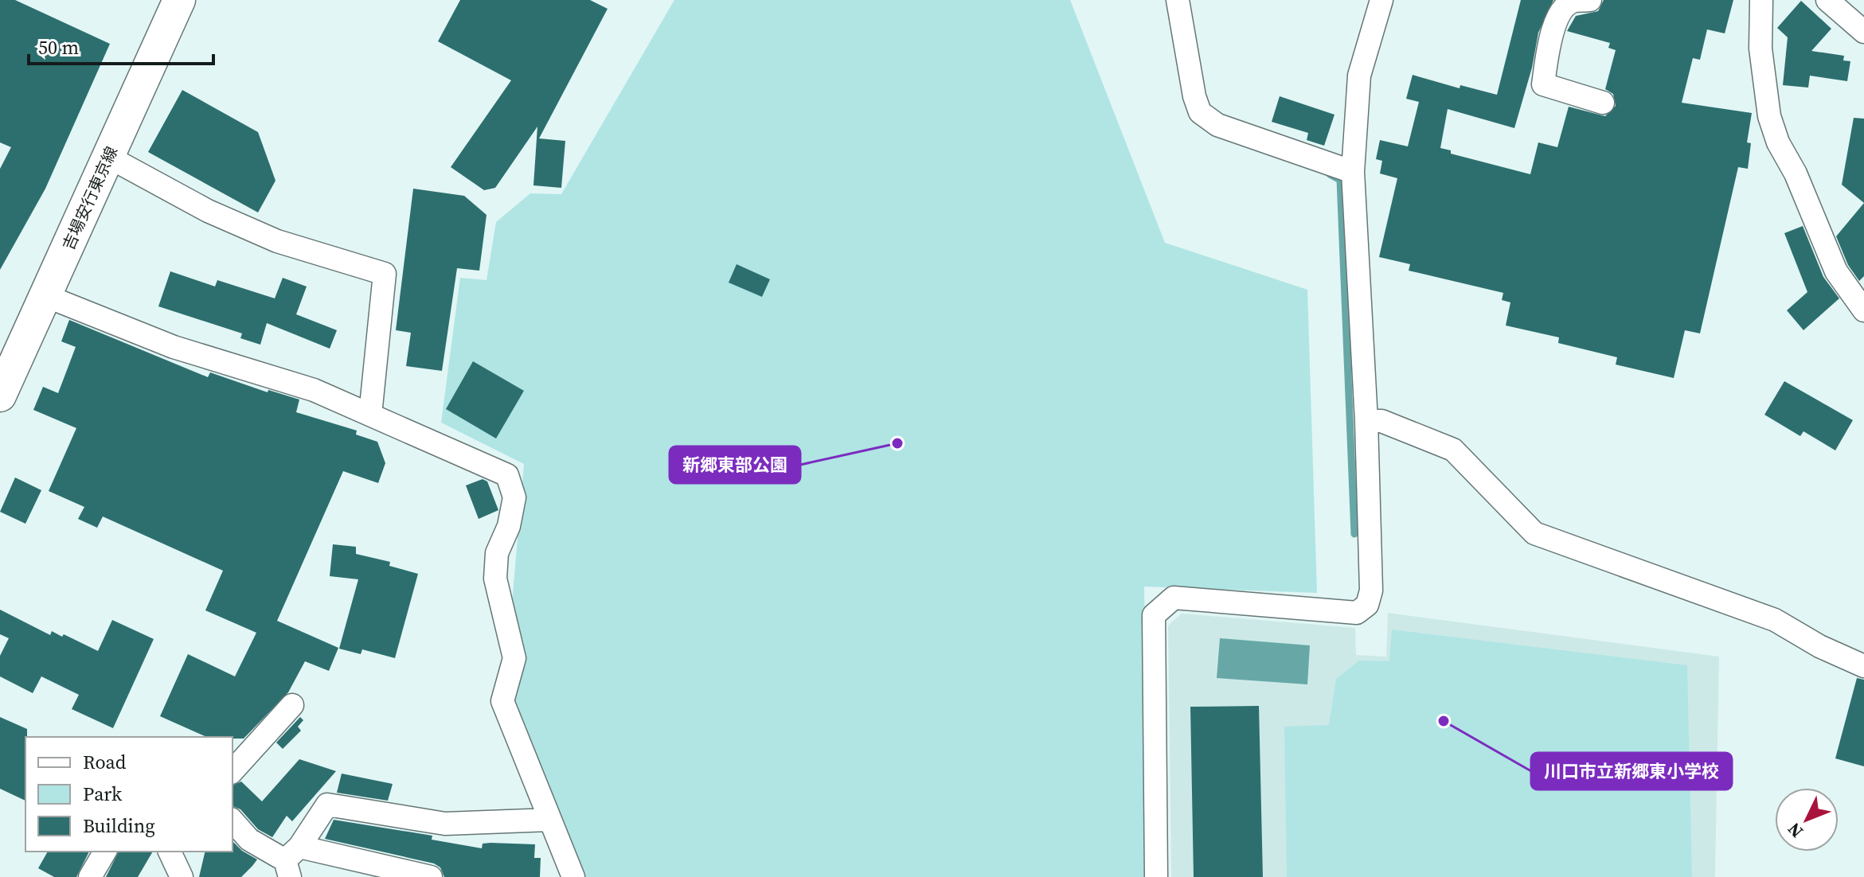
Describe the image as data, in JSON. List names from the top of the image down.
{
  "streets": {
    "main road": ["吉場安行東京線"]
  },
  "places": ["新郷東部公園", "川口市立新郷東小学校"],
  "legend": ["Road", "Park", "Building"],
  "scale_bar": "50 m",
  "north": "bottom left"
}
